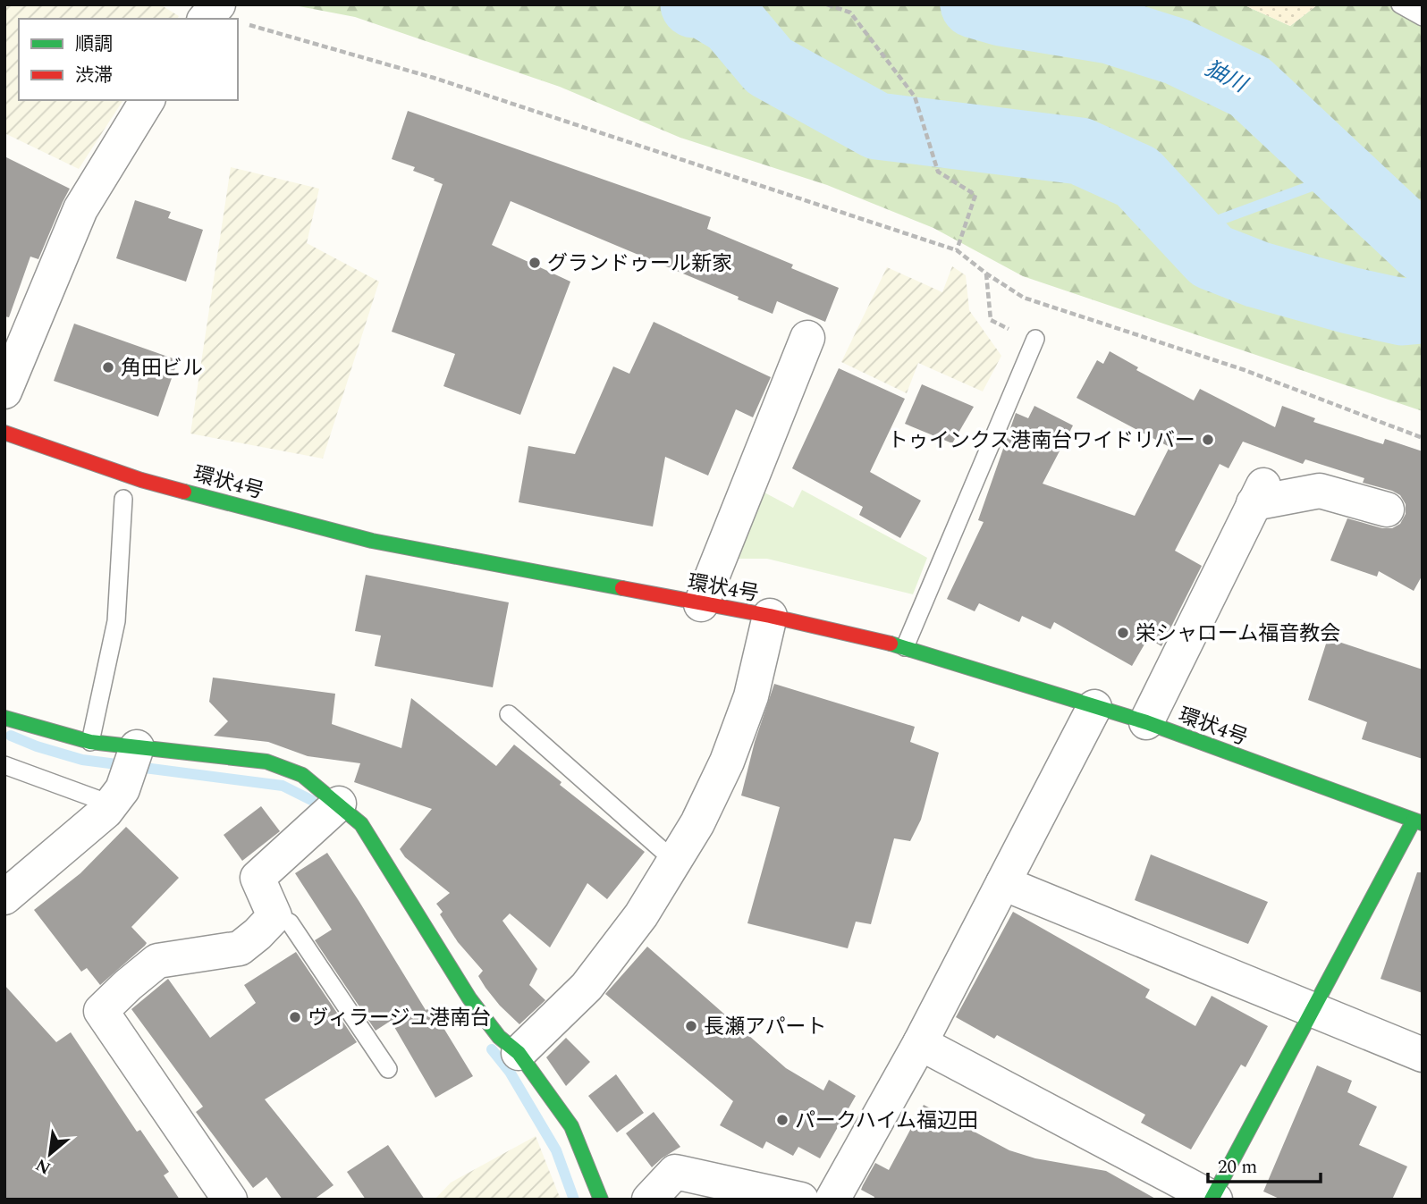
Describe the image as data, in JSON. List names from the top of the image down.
{
  "streets": {
    "main road": ["環状4号"]
  },
  "water": ["㹨川"],
  "places": [
    "グランドゥール新家",
    "角田ビル",
    "トゥインクス港南台ワイドリバー",
    "栄シャローム福音教会",
    "ヴィラージュ港南台",
    "長瀬アパート",
    "パークハイム福辺田"
  ],
  "legend": ["順調", "渋滞"],
  "scale_bar": "20 m",
  "north": "bottom left"
}
